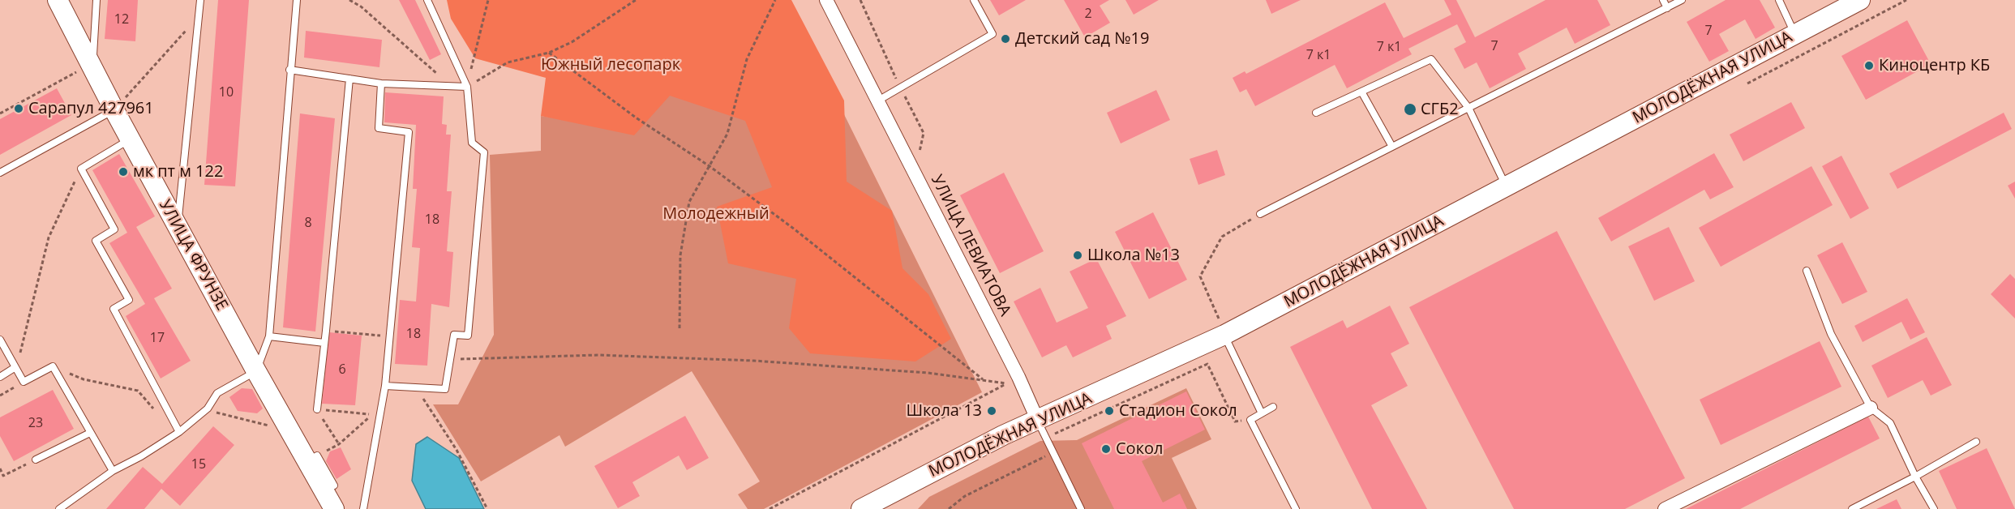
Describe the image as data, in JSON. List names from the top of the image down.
{
  "streets": {
    "main road": ["МОЛОДЁЖНАЯ УЛИЦА", "УЛИЦА ФРУНЗЕ"],
    "street": ["УЛИЦА ЛЕВИАТОВА"]
  },
  "crossings": [
    ["МОЛОДЁЖНАЯ УЛИЦА", "УЛИЦА ЛЕВИАТОВА"]
  ],
  "parks": ["Южный лесопарк", "Молодежный"],
  "places": [
    "Детский сад №19",
    "Киноцентр КБ",
    "Сарапул 427961",
    "СГБ2",
    "мк пт м 122",
    "Школа №13",
    "Школа 13",
    "Стадион Сокол",
    "Сокол"
  ],
  "house_numbers": [
    "2",
    "12",
    "7",
    "7",
    "7 к1",
    "7 к1",
    "10",
    "18",
    "8",
    "18",
    "17",
    "6",
    "23",
    "15"
  ]
}
